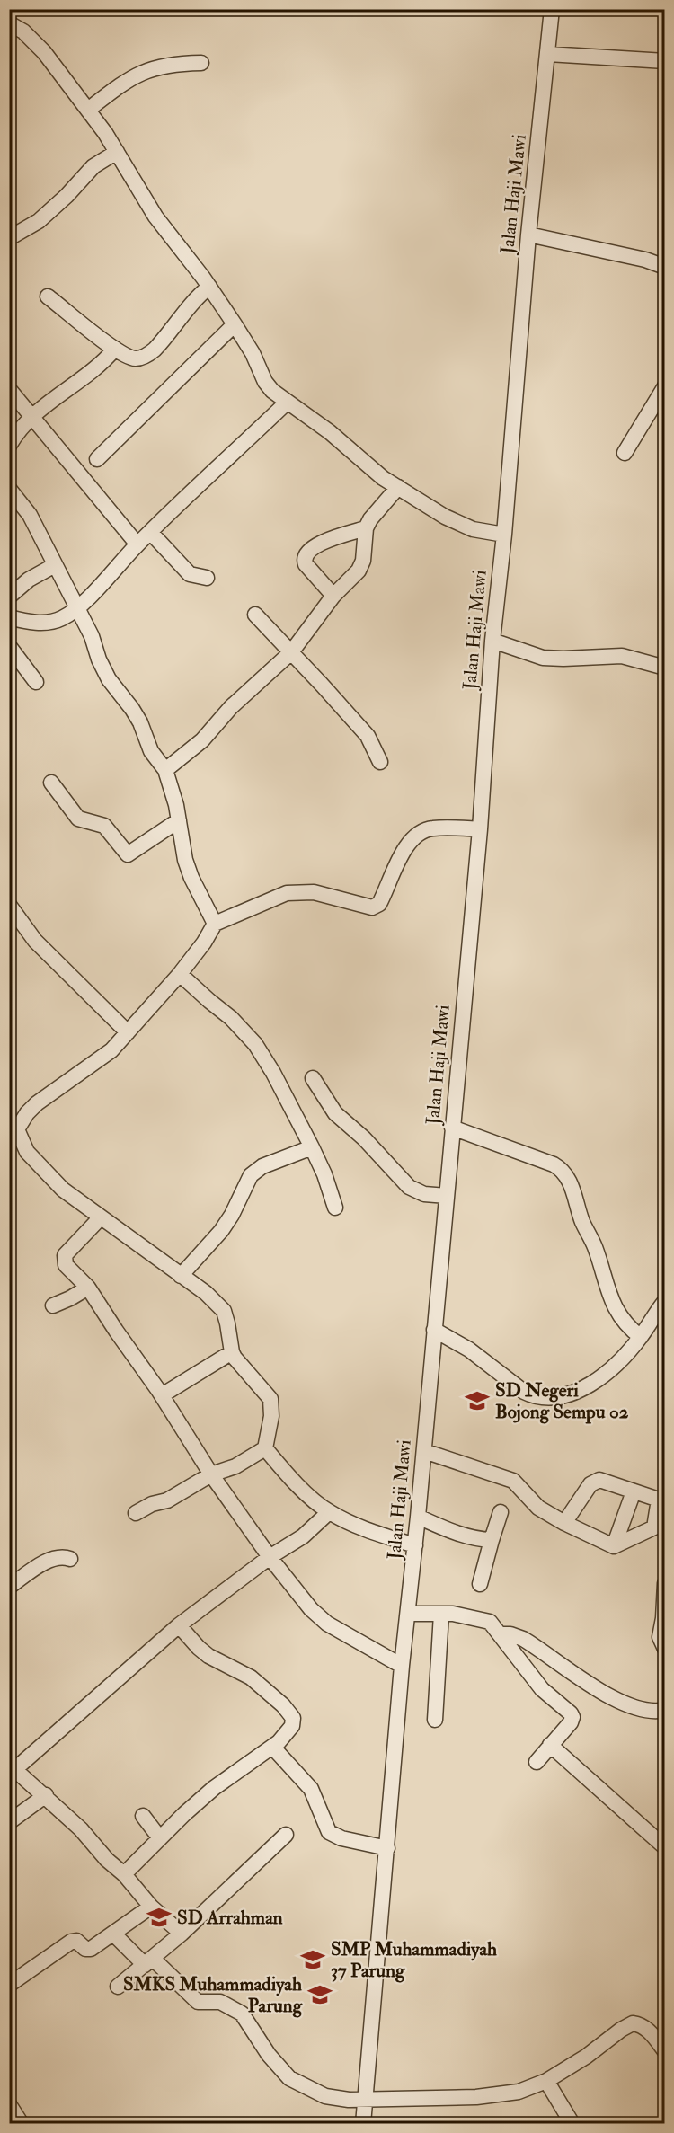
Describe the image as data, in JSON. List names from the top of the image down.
{
  "streets": {
    "street": ["Jalan Haji Mawi"]
  },
  "places": {
    "school or university": [
      "SD Negeri Bojong Sempu 02",
      "SD Arrahman",
      "SMP Muhammadiyah 37 Parung",
      "SMKS Muhammadiyah Parung"
    ]
  }
}
